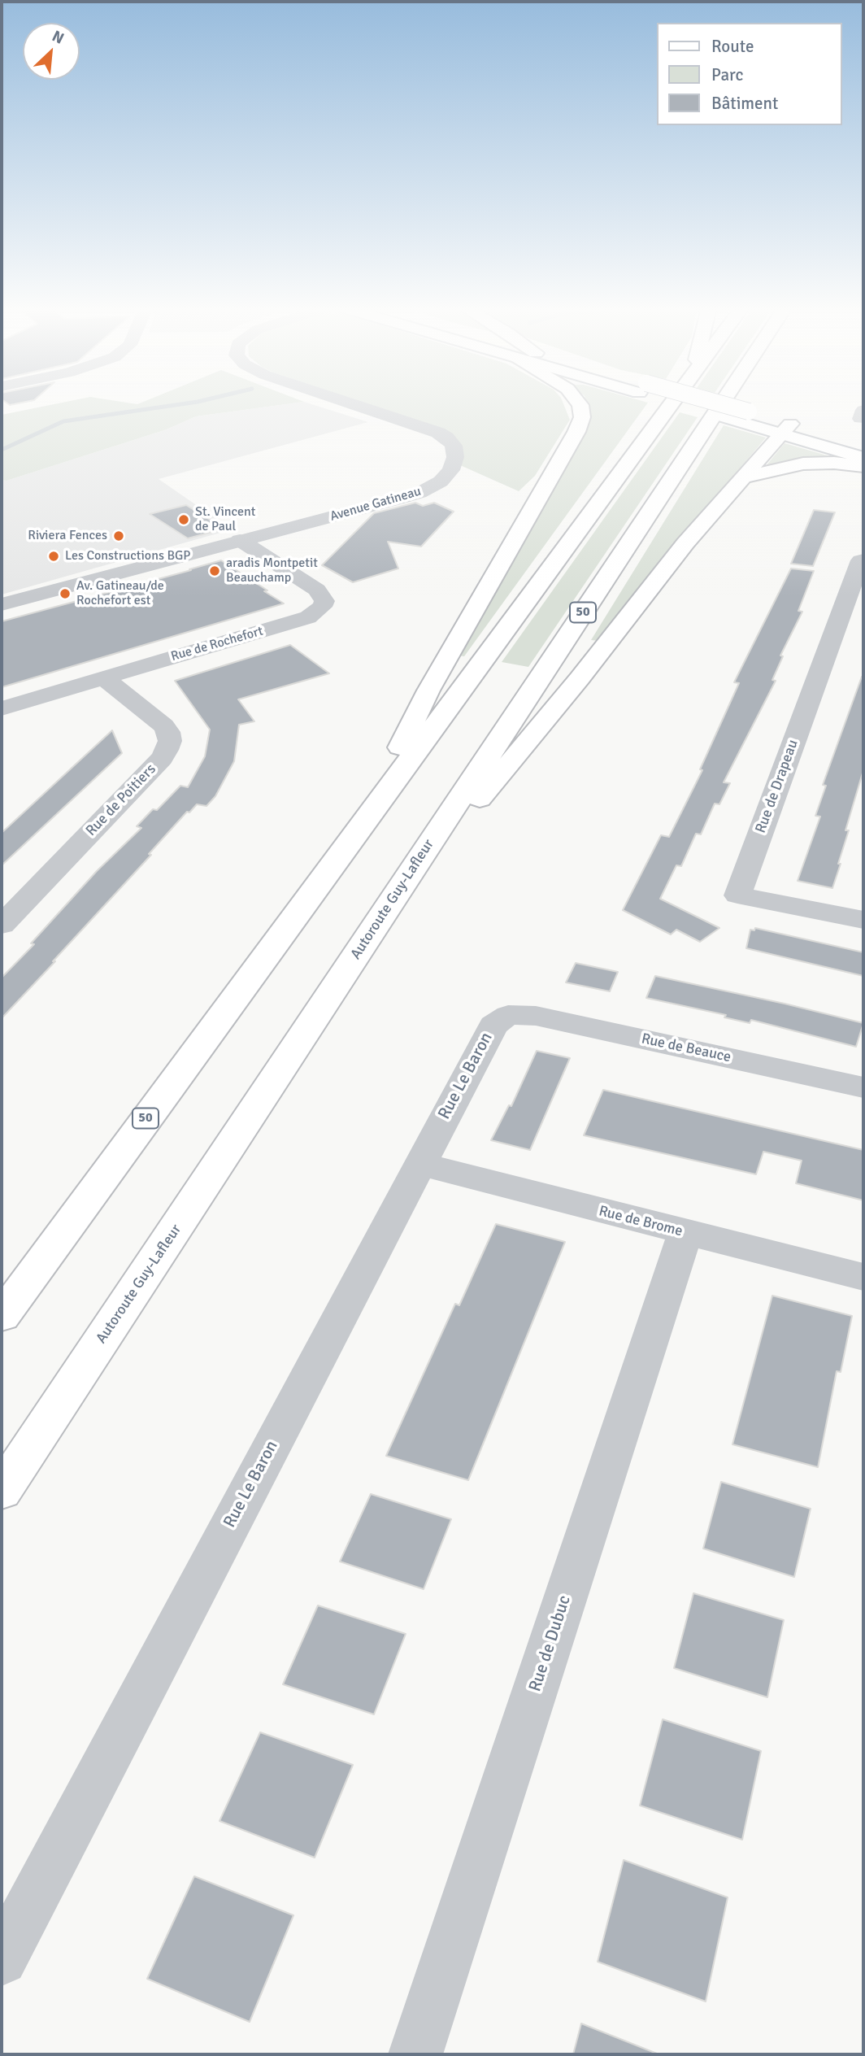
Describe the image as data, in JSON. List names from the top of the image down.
{
  "streets": {
    "main road": ["50", "Autoroute Guy-Lafleur"],
    "street": [
      "Avenue Gatineau",
      "Rue de Rochefort",
      "Rue de Drapeau",
      "Rue de Poitiers",
      "Rue de Beauce",
      "Rue Le Baron",
      "Rue de Brome",
      "Rue de Dubuc"
    ]
  },
  "crossings": [
    ["Avenue Gatineau", "Rue de Rochefort"],
    ["Rue de Rochefort", "Rue de Poitiers"],
    ["Rue de Beauce", "Rue Le Baron"],
    ["Rue Le Baron", "Rue de Brome"],
    ["Rue de Brome", "Rue de Dubuc"]
  ],
  "places": [
    "St. Vincent de Paul",
    "Riviera Fences",
    "Les Constructions BGP",
    "aradis Montpetit Beauchamp",
    "Av. Gatineau/de Rochefort est"
  ],
  "legend": ["Route", "Parc", "Bâtiment"],
  "north": "top right"
}
